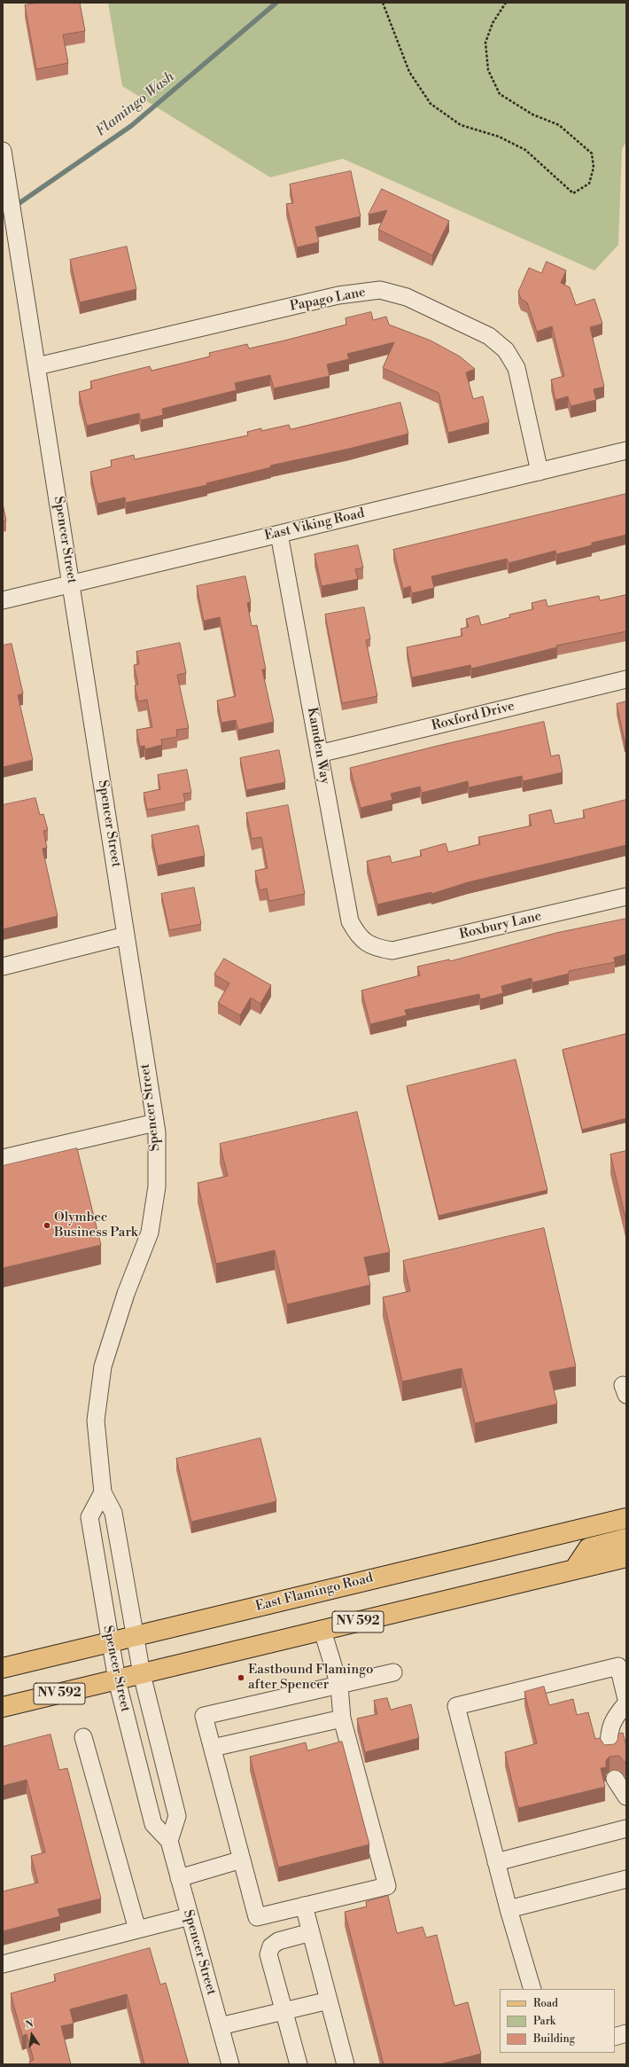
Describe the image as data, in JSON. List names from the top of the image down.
{
  "streets": {
    "main road": ["East Flamingo Road", "NV 592"],
    "street": [
      "Papago Lane",
      "East Viking Road",
      "Spencer Street",
      "Roxford Drive",
      "Kamden Way",
      "Roxbury Lane"
    ]
  },
  "crossings": [
    ["Papago Lane", "East Viking Road"],
    ["Papago Lane", "Spencer Street"],
    ["East Viking Road", "Spencer Street"],
    ["East Viking Road", "Kamden Way"],
    ["Spencer Street", "East Flamingo Road"],
    ["Spencer Street", "NV 592"],
    ["Roxford Drive", "Kamden Way"],
    ["Kamden Way", "Roxbury Lane"]
  ],
  "water": ["Flamingo Wash"],
  "places": ["Olymbec Business Park", "Eastbound Flamingo after Spencer"],
  "legend": ["Road", "Park", "Building"],
  "north": "top"
}
